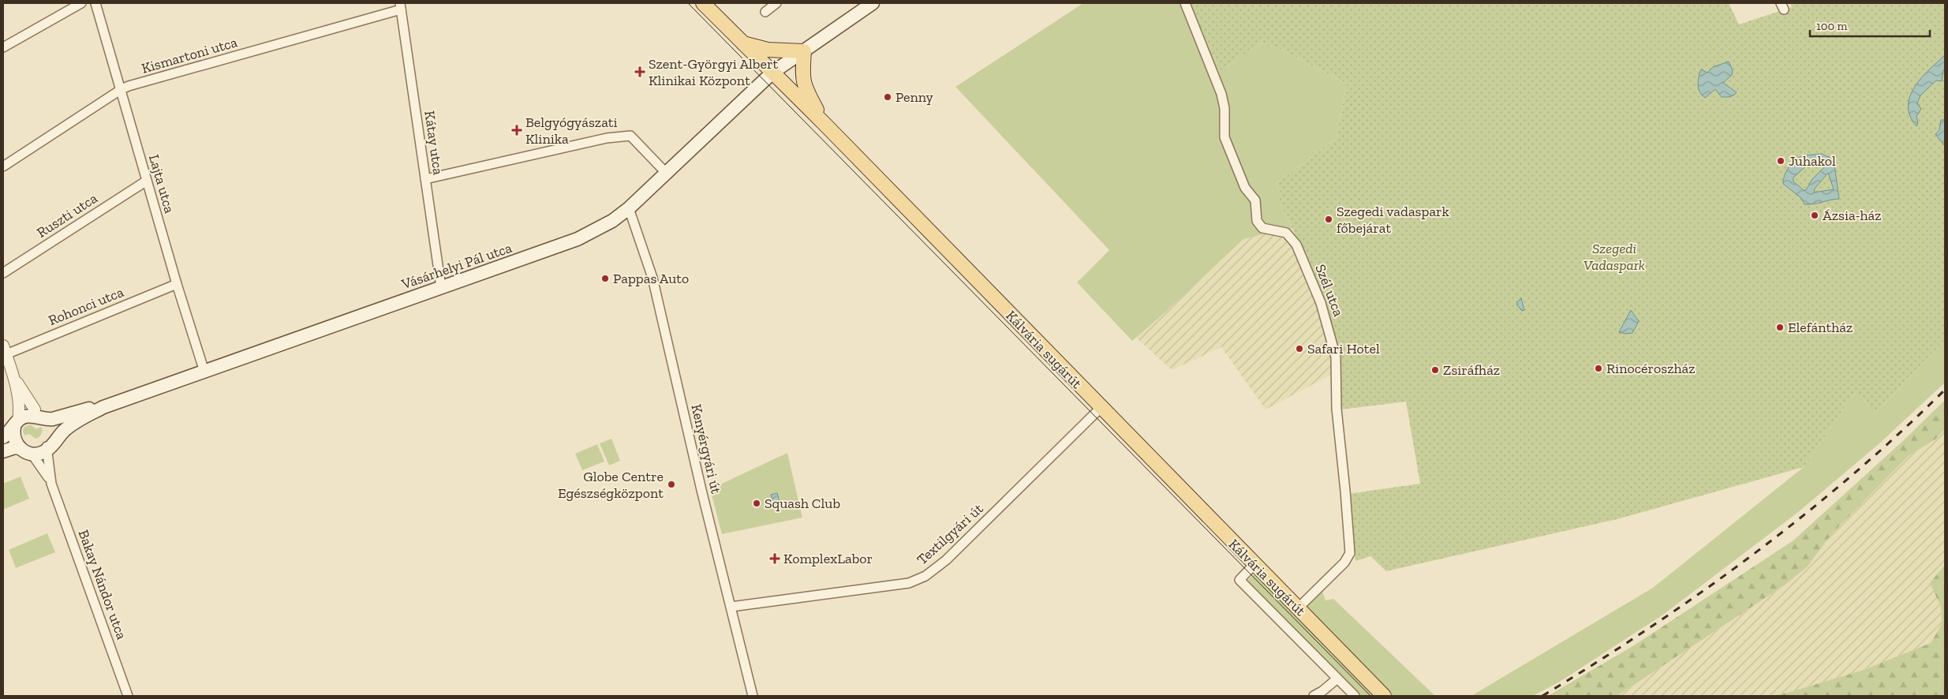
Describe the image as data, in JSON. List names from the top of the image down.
{
  "streets": {
    "main road": ["Vásárhelyi Pál utca", "Kálvária sugárút"],
    "street": [
      "Kismartoni utca",
      "Kátay utca",
      "Lajta utca",
      "Ruszti utca",
      "Szél utca",
      "Rohonci utca",
      "Kenyérgyári út",
      "Textilgyári út",
      "Bakay Nándor utca"
    ]
  },
  "crossings": [
    ["Kismartoni utca", "Kátay utca"],
    ["Kismartoni utca", "Lajta utca"],
    ["Kátay utca", "Vásárhelyi Pál utca"],
    ["Lajta utca", "Ruszti utca"],
    ["Lajta utca", "Vásárhelyi Pál utca"],
    ["Lajta utca", "Rohonci utca"],
    ["Vásárhelyi Pál utca", "Kálvária sugárút"],
    ["Vásárhelyi Pál utca", "Kenyérgyári út"],
    ["Vásárhelyi Pál utca", "Bakay Nándor utca"],
    ["Szél utca", "Kálvária sugárút"],
    ["Kálvária sugárút", "Textilgyári út"],
    ["Kenyérgyári út", "Textilgyári út"]
  ],
  "parks": ["Szegedi Vadaspark"],
  "places": {
    "health": ["Szent-Györgyi Albert Klinikai Központ", "Belgyógyászati Klinika", "KomplexLabor"],
    "other": [
      "Penny",
      "Juhakol",
      "Ázsia-ház",
      "Szegedi vadaspark főbejárat",
      "Pappas Auto",
      "Elefántház",
      "Safari Hotel",
      "Rinocéroszház",
      "Zsiráfház",
      "Globe Centre Egészségközpont",
      "Squash Club"
    ]
  },
  "scale_bar": "100 m"
}
